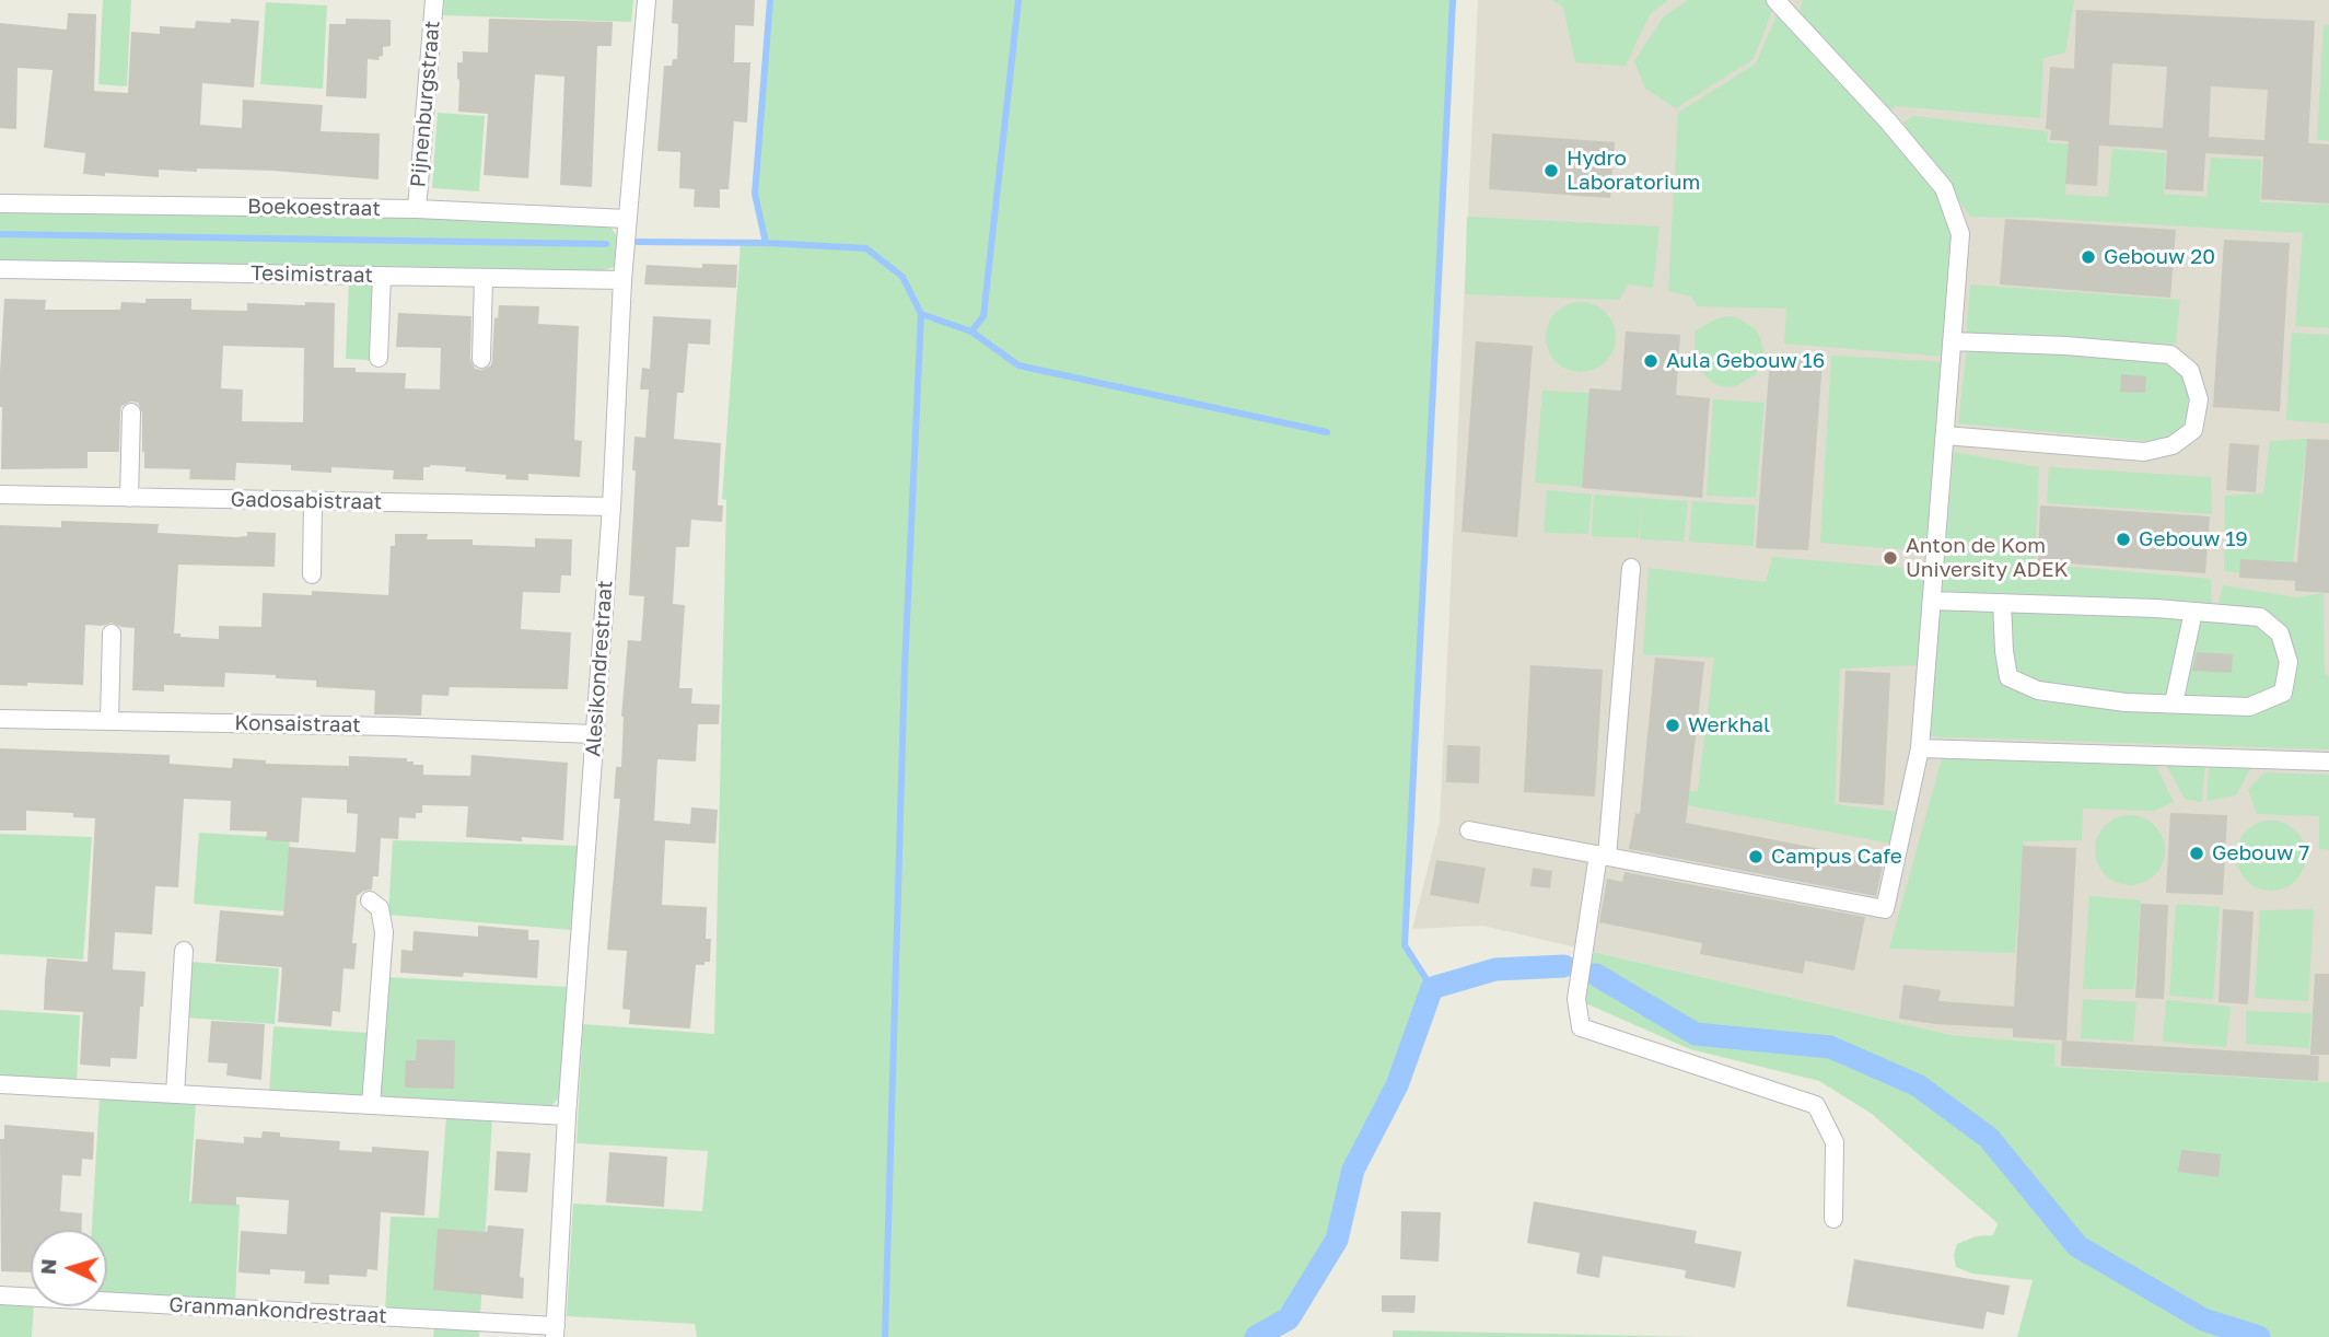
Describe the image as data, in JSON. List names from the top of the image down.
{
  "streets": {
    "street": [
      "Pijnenburgstraat",
      "Boekoestraat",
      "Tesimistraat",
      "Gadosabistraat",
      "Alesikondrestraat",
      "Konsaistraat",
      "Granmankondrestraat"
    ]
  },
  "crossings": [
    ["Pijnenburgstraat", "Boekoestraat"],
    ["Boekoestraat", "Alesikondrestraat"],
    ["Tesimistraat", "Alesikondrestraat"],
    ["Gadosabistraat", "Alesikondrestraat"],
    ["Alesikondrestraat", "Konsaistraat"],
    ["Alesikondrestraat", "Granmankondrestraat"]
  ],
  "places": [
    "Hydro Laboratorium",
    "Gebouw 20",
    "Aula Gebouw 16",
    "Gebouw 19",
    "Anton de Kom University ADEK",
    "Werkhal",
    "Gebouw 7",
    "Campus Cafe"
  ],
  "north": "left"
}
